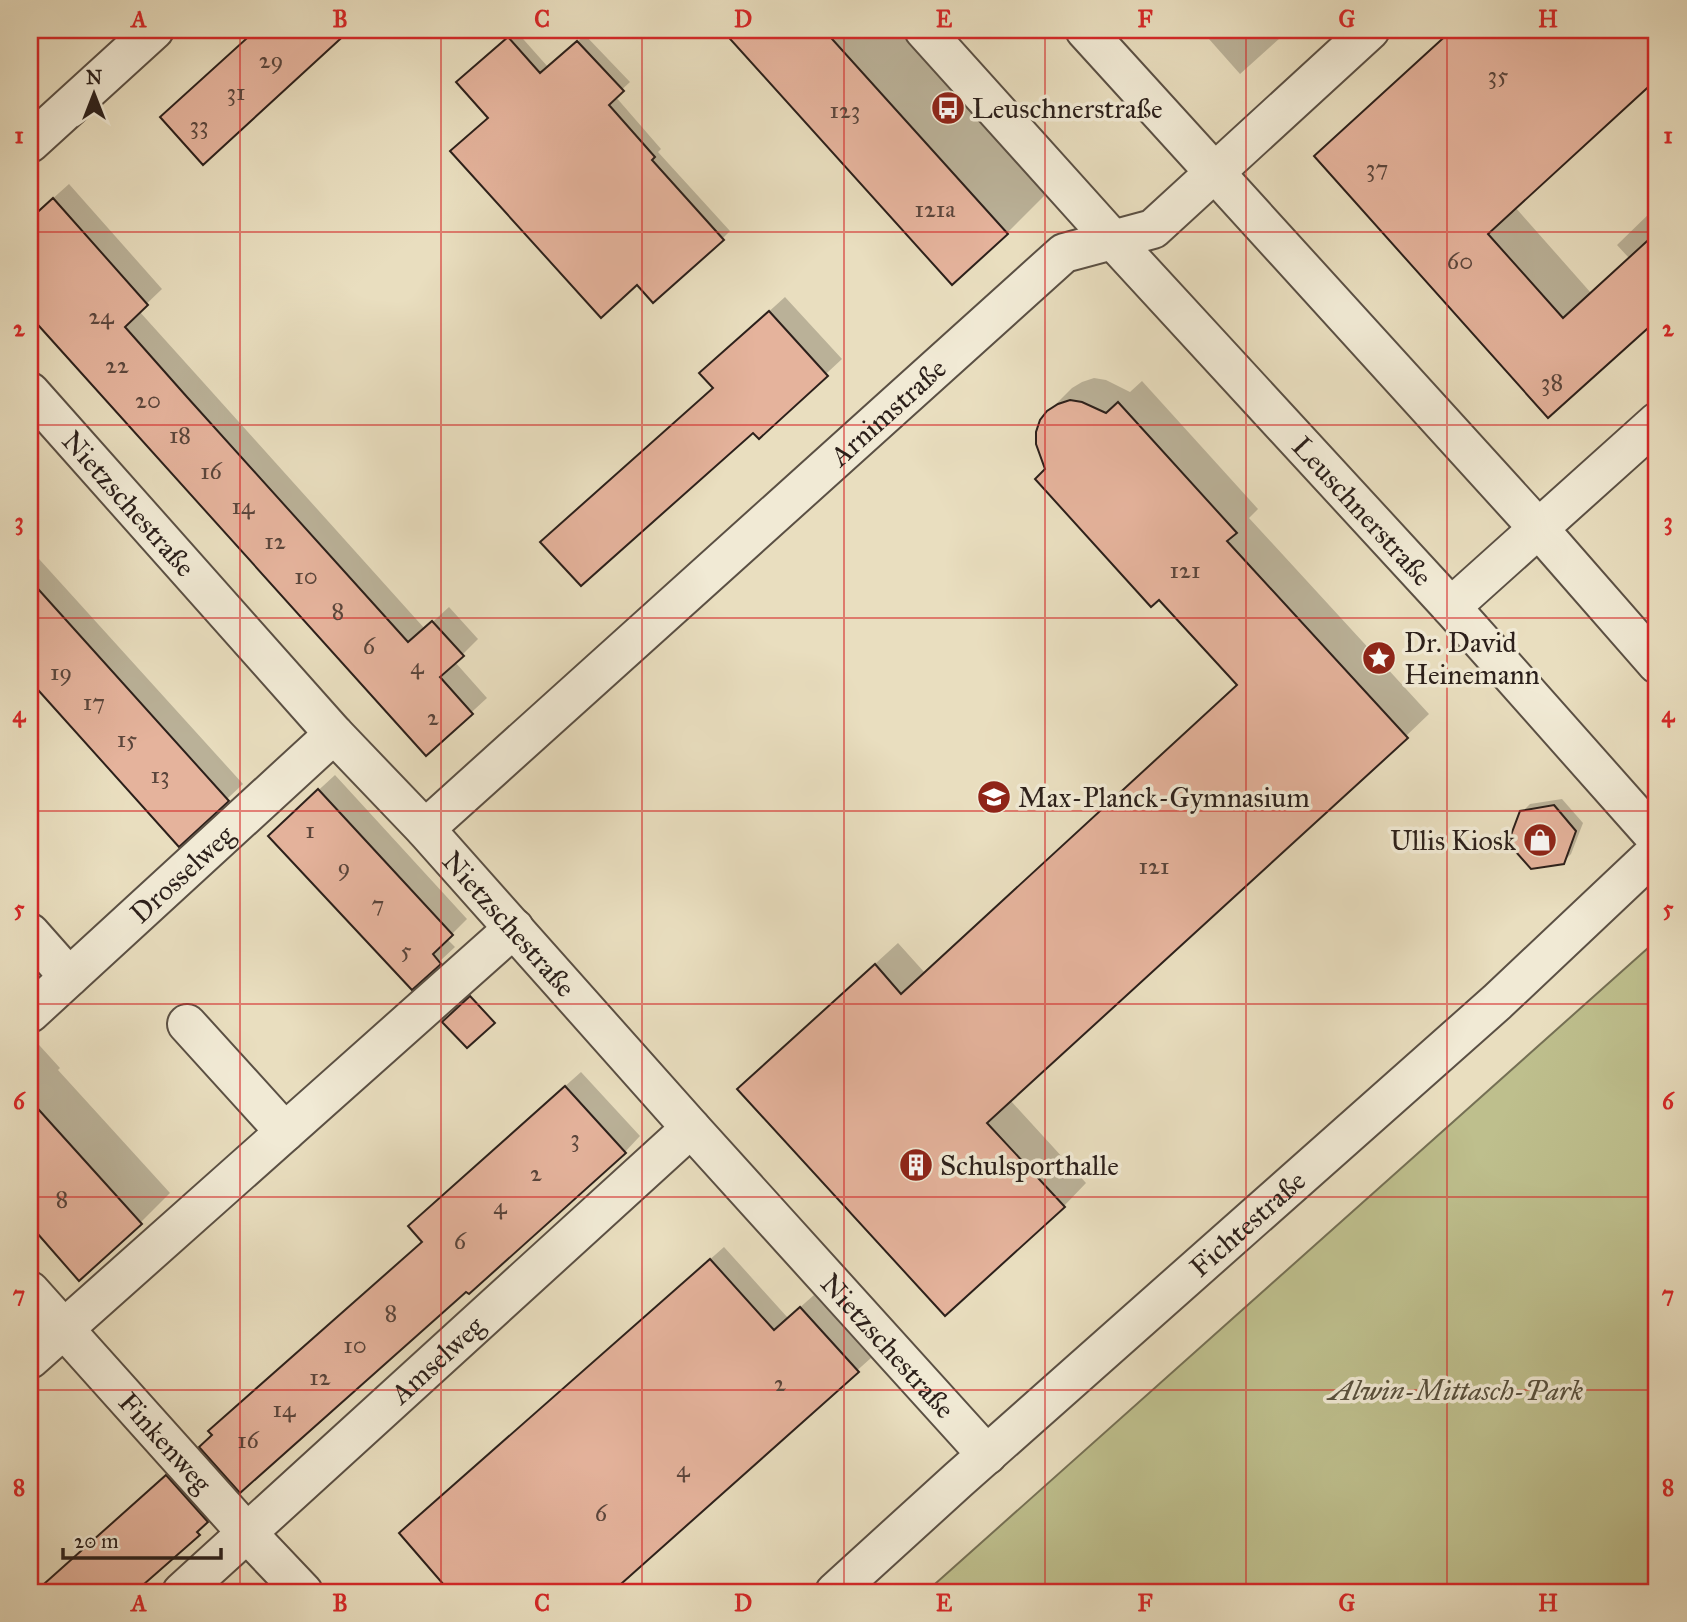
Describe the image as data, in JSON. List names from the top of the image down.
{
  "streets": {
    "street": [
      "Arnimstraße",
      "Nietzschestraße",
      "Leuschnerstraße",
      "Drosselweg",
      "Fichtestraße",
      "Amselweg",
      "Finkenweg"
    ]
  },
  "crossings": [
    ["Arnimstraße", "Nietzschestraße"],
    ["Arnimstraße", "Leuschnerstraße"],
    ["Nietzschestraße", "Drosselweg"],
    ["Nietzschestraße", "Fichtestraße"],
    ["Nietzschestraße", "Amselweg"],
    ["Amselweg", "Finkenweg"]
  ],
  "parks": ["Alwin-Mittasch-Park"],
  "places": {
    "bus stop": ["Leuschnerstraße"],
    "place": ["Dr. David Heinemann"],
    "school or university": ["Max-Planck-Gymnasium"],
    "shop": ["Ullis Kiosk"],
    "building": ["Schulsporthalle"]
  },
  "house_numbers": [
    "29",
    "35",
    "31",
    "123",
    "33",
    "37",
    "121a",
    "60",
    "24",
    "22",
    "38",
    "20",
    "18",
    "16",
    "14",
    "12",
    "121",
    "10",
    "8",
    "6",
    "4",
    "19",
    "17",
    "2",
    "15",
    "13",
    "1",
    "121",
    "9",
    "7",
    "5",
    "3",
    "2",
    "8",
    "4",
    "6",
    "8",
    "10",
    "12",
    "2",
    "14",
    "16",
    "4",
    "6"
  ],
  "scale_bar": "20 m",
  "north": "top",
  "grid": {
    "columns": [
      "A",
      "B",
      "C",
      "D",
      "E",
      "F",
      "G",
      "H"
    ],
    "rows": [
      "1",
      "2",
      "3",
      "4",
      "5",
      "6",
      "7",
      "8"
    ]
  }
}
